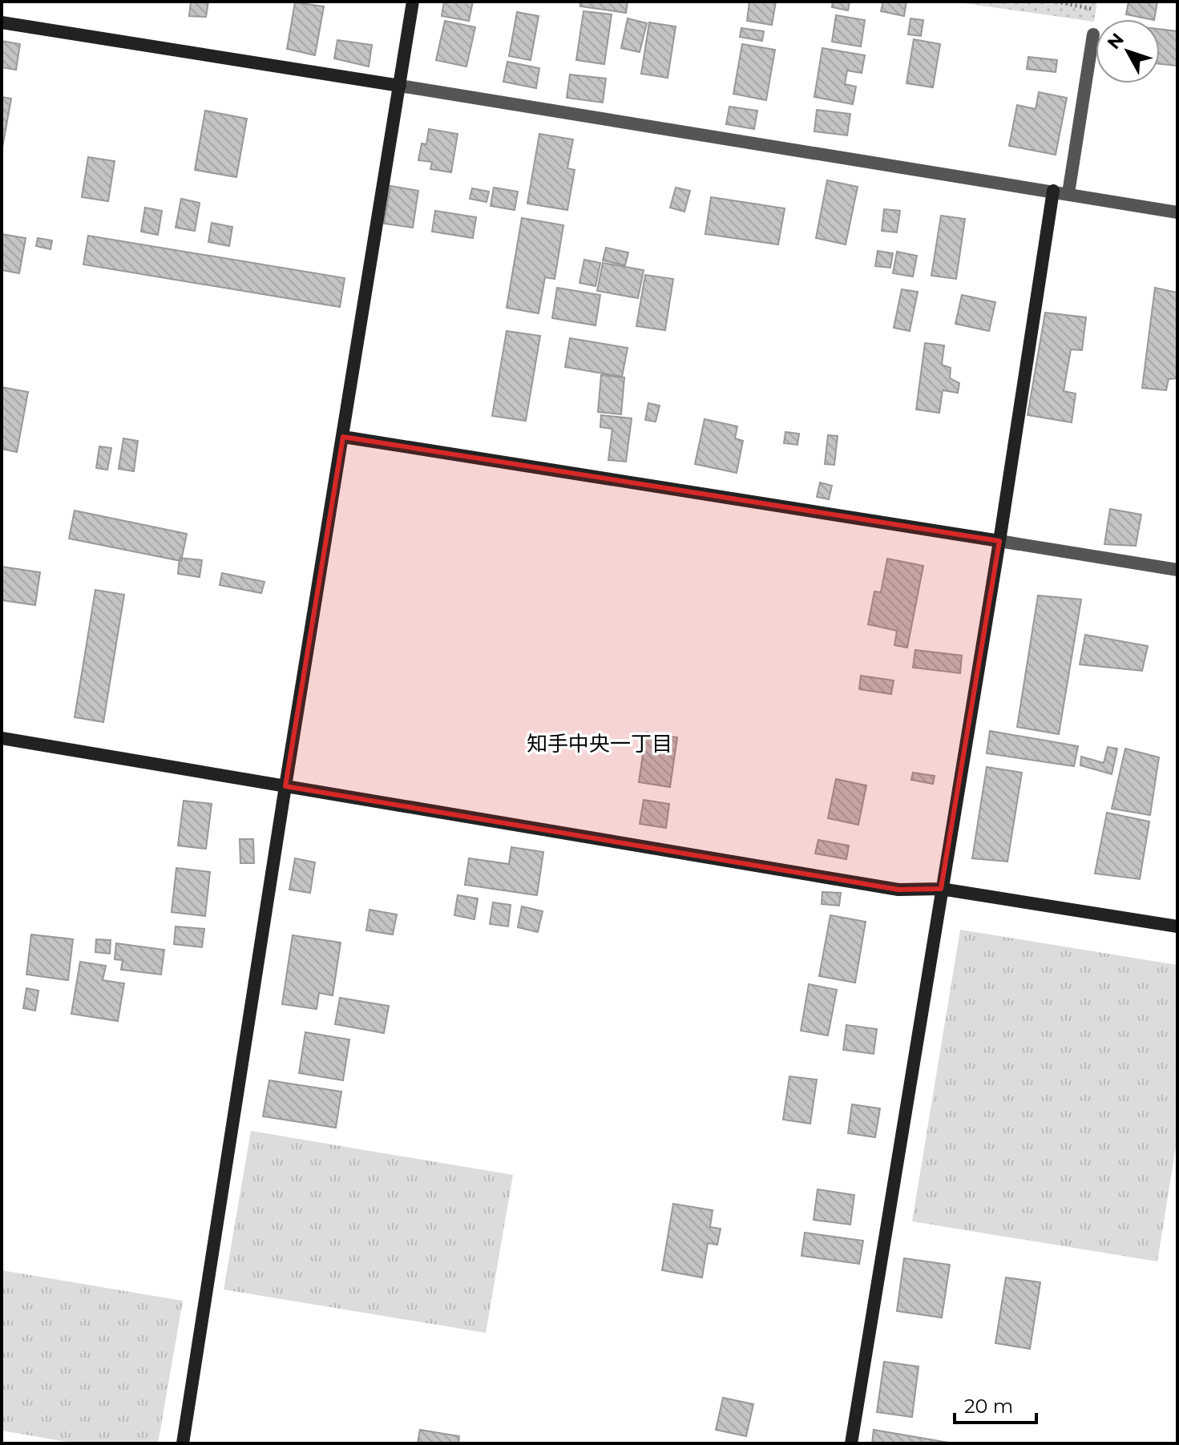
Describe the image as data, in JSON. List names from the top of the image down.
{
  "districts": ["知手中央一丁目"],
  "scale_bar": "20 m",
  "north": "top left"
}
